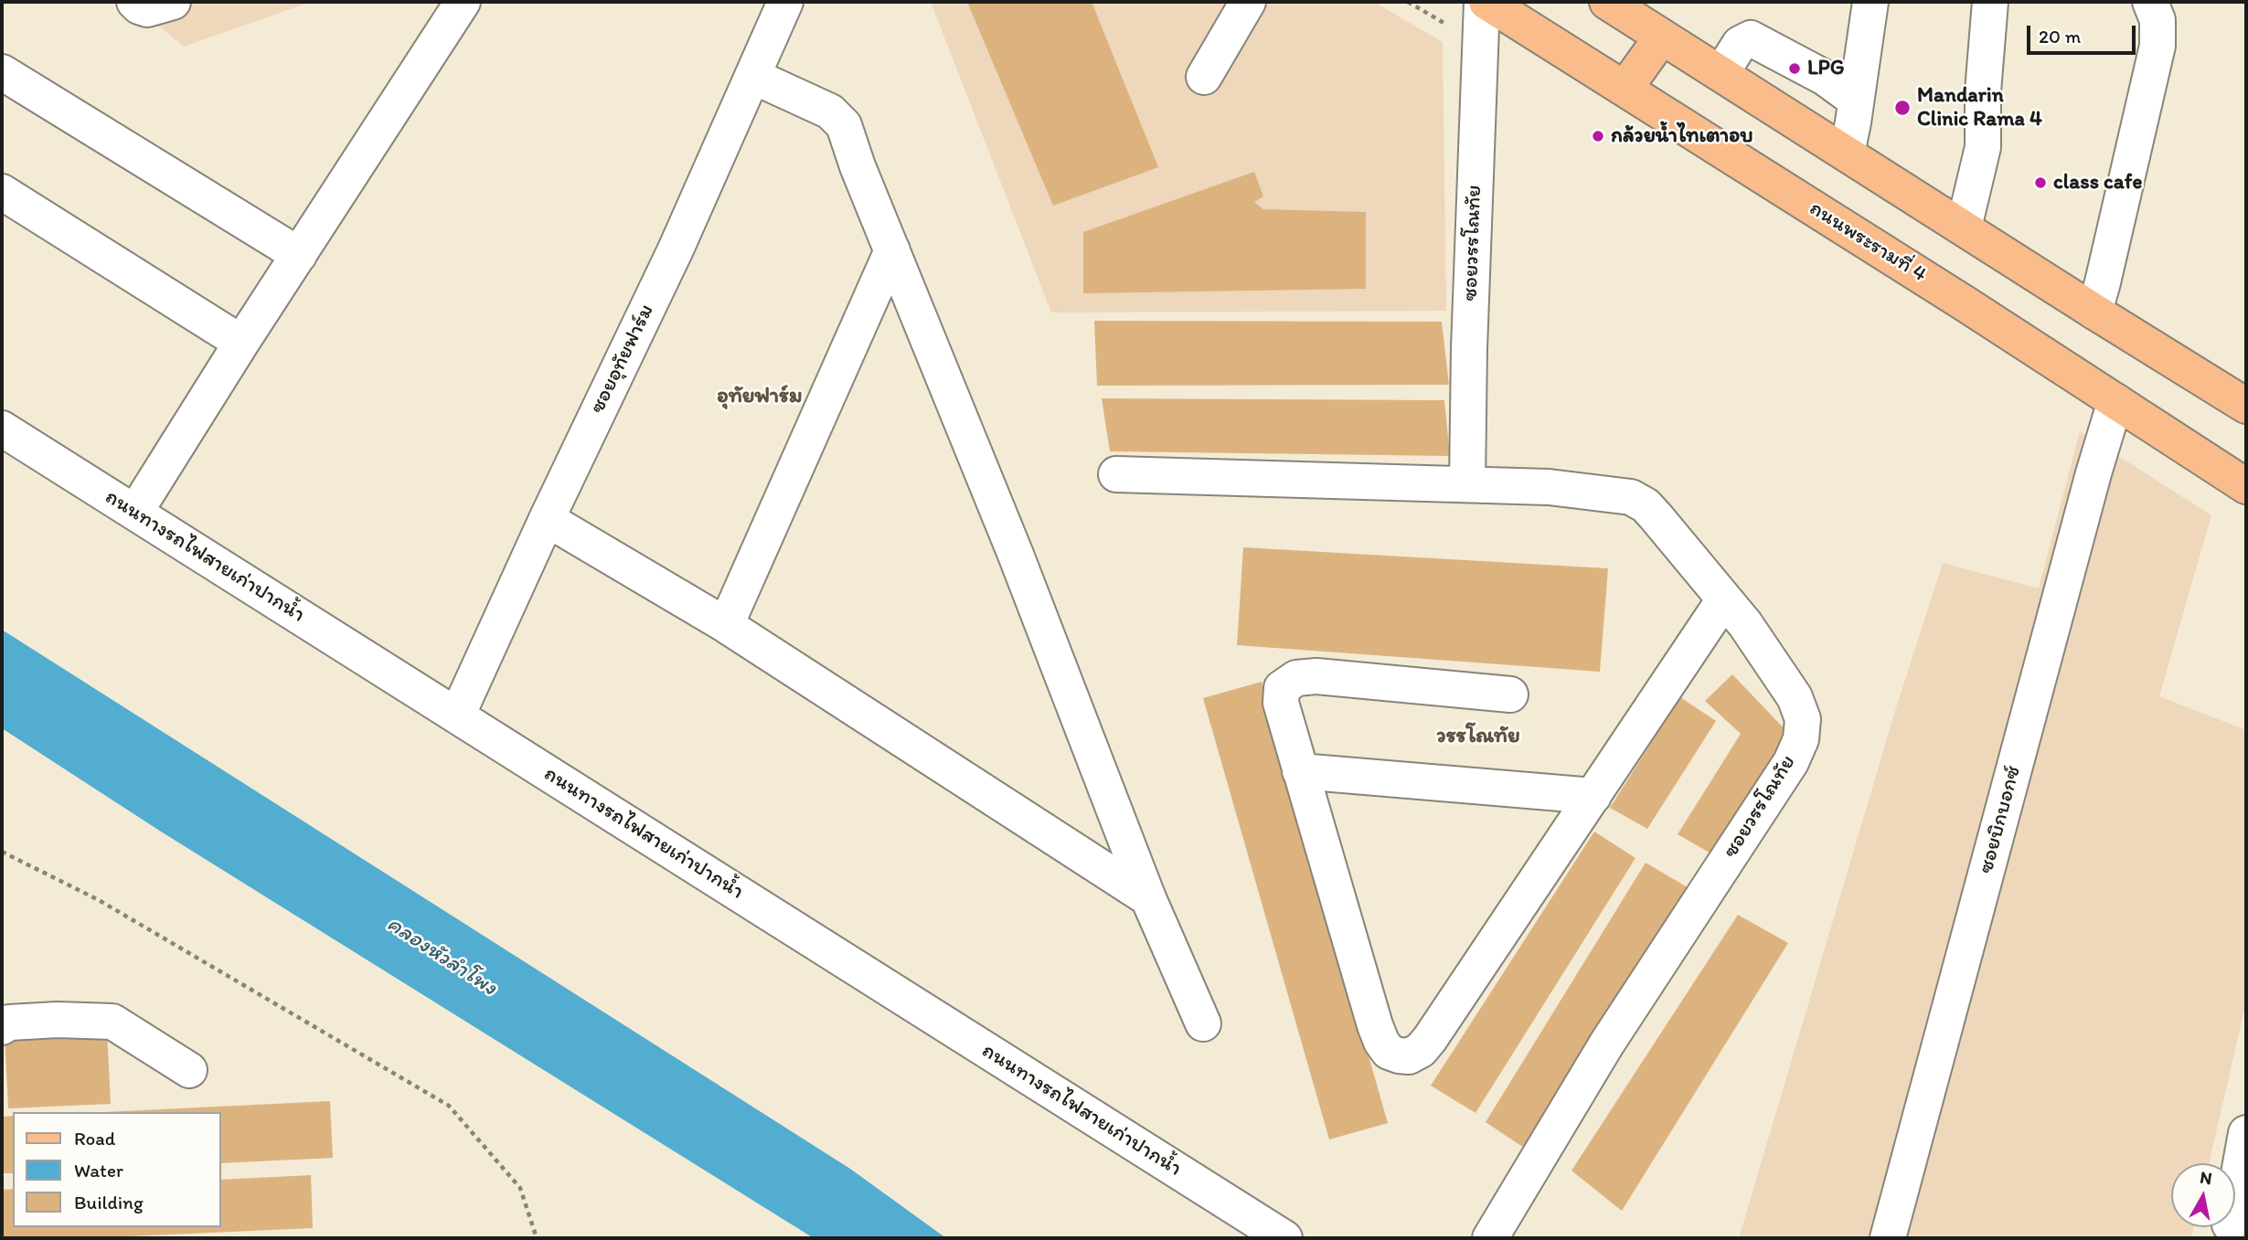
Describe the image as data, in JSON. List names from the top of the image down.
{
  "streets": {
    "main road": ["ถนนพระรามที่ 4"],
    "street": [
      "ซอยวรรโณทัย",
      "ซอยอุทัยฟาร์ม",
      "ถนนทางรถไฟสายเก่าปากน้ำ",
      "ซอยบิกบอกซ์"
    ]
  },
  "crossings": [
    ["ถนนพระรามที่ 4", "ซอยบิกบอกซ์"],
    ["ซอยอุทัยฟาร์ม", "ถนนทางรถไฟสายเก่าปากน้ำ"]
  ],
  "districts": ["อุทัยฟาร์ม", "วรรโณทัย"],
  "water": ["คลองหัวลำโพง"],
  "places": [
    "LPG",
    "Mandarin Clinic Rama 4",
    "กล้วยน้ำไทเตาอบ",
    "class cafe"
  ],
  "legend": ["Road", "Water", "Building"],
  "scale_bar": "20 m",
  "north": "top"
}
